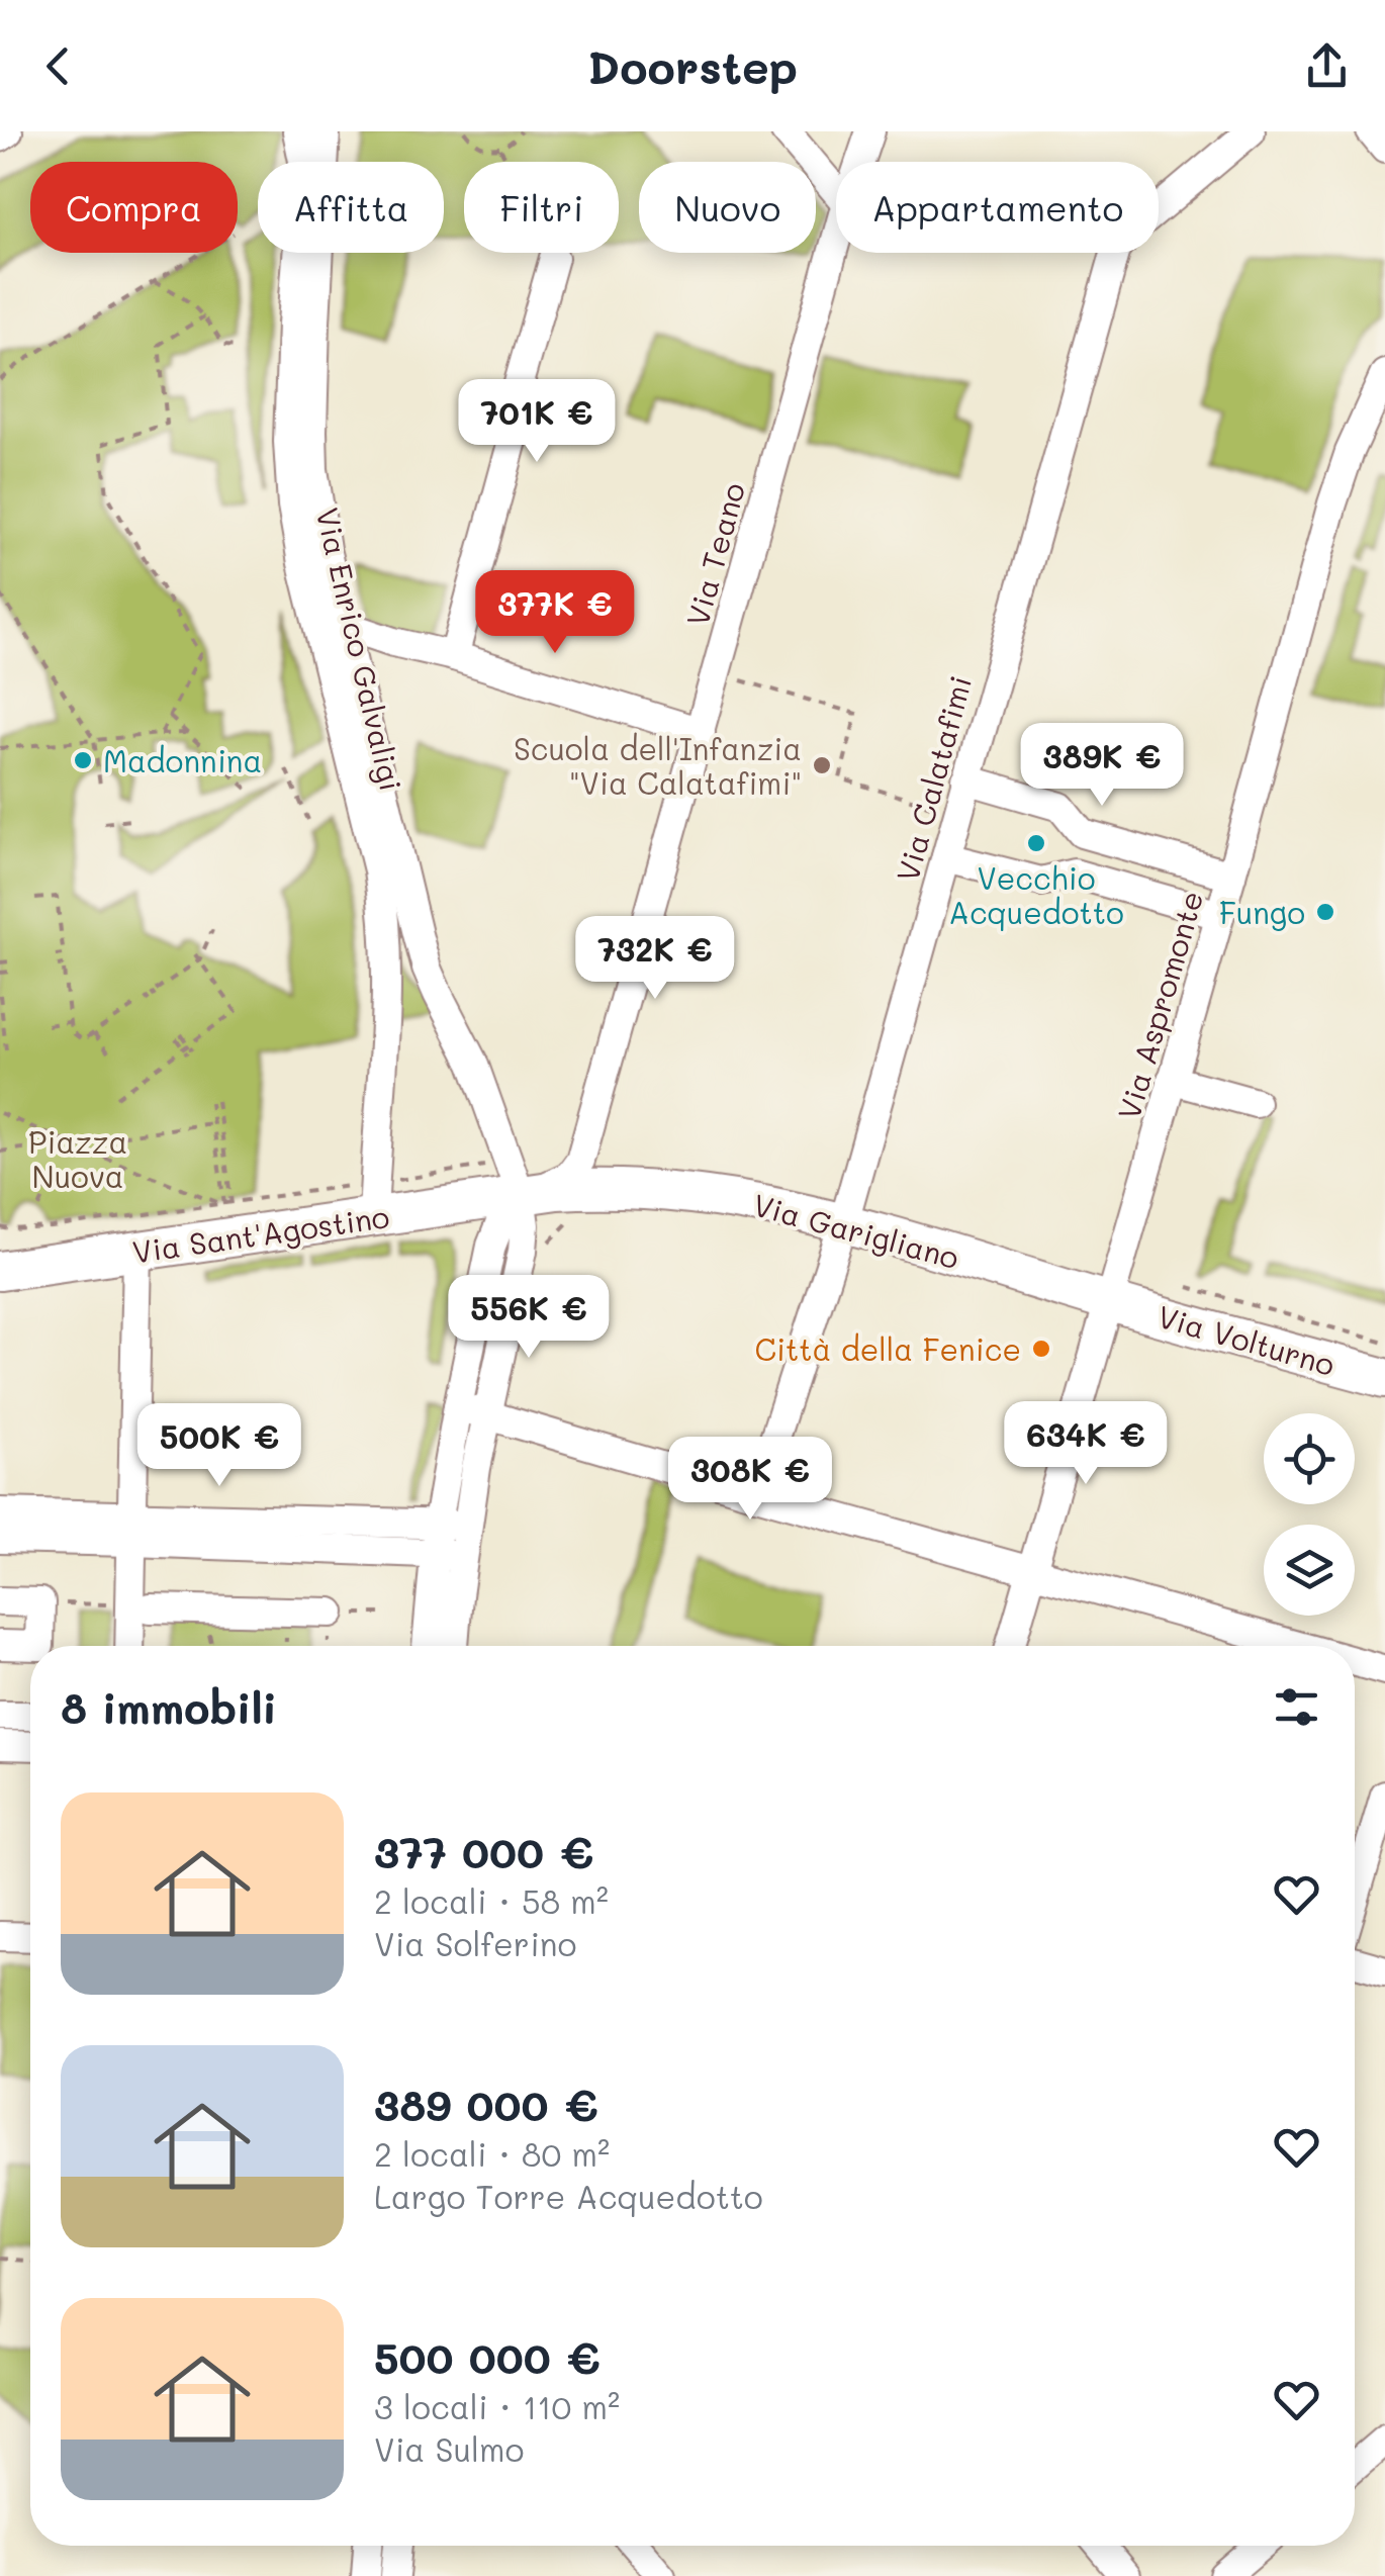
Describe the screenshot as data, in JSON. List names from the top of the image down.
{
  "streets": {
    "main road": ["Via Garigliano", "Via Sant'Agostino", "Via Volturno"],
    "street": [
      "Via Teano",
      "Via Enrico Galvaligi",
      "Via Calatafimi",
      "Via Aspromonte"
    ]
  },
  "crossings": [
    ["Via Teano", "Via Garigliano"],
    ["Via Enrico Galvaligi", "Via Garigliano"],
    ["Via Enrico Galvaligi", "Via Sant'Agostino"],
    ["Via Calatafimi", "Via Garigliano"],
    ["Via Aspromonte", "Via Garigliano"],
    ["Via Aspromonte", "Via Volturno"],
    ["Via Garigliano", "Via Sant'Agostino"],
    ["Via Garigliano", "Via Volturno"]
  ],
  "parks": ["Piazza Nuova"],
  "places": [
    "Madonnina",
    "Scuola dell'Infanzia \"Via Calatafimi\"",
    "Vecchio Acquedotto",
    "Fungo",
    "Città della Fenice"
  ],
  "page": {
    "header": "Doorstep",
    "chip": [
      "Compra",
      "Affitta",
      "Filtri",
      "Nuovo",
      "Appartamento"
    ],
    "price": [
      "701K €",
      "377K €",
      "389K €",
      "732K €",
      "556K €",
      "634K €",
      "500K €",
      "308K €"
    ],
    "heading": "8 immobili",
    "list": [
      {
        "name": "377 000 €",
        "note": "2 locali · 58 m² · Via Solferino"
      },
      {
        "name": "389 000 €",
        "note": "2 locali · 80 m² · Largo Torre Acquedotto"
      },
      {
        "name": "500 000 €",
        "note": "3 locali · 110 m² · Via Sulmo"
      }
    ]
  }
}
